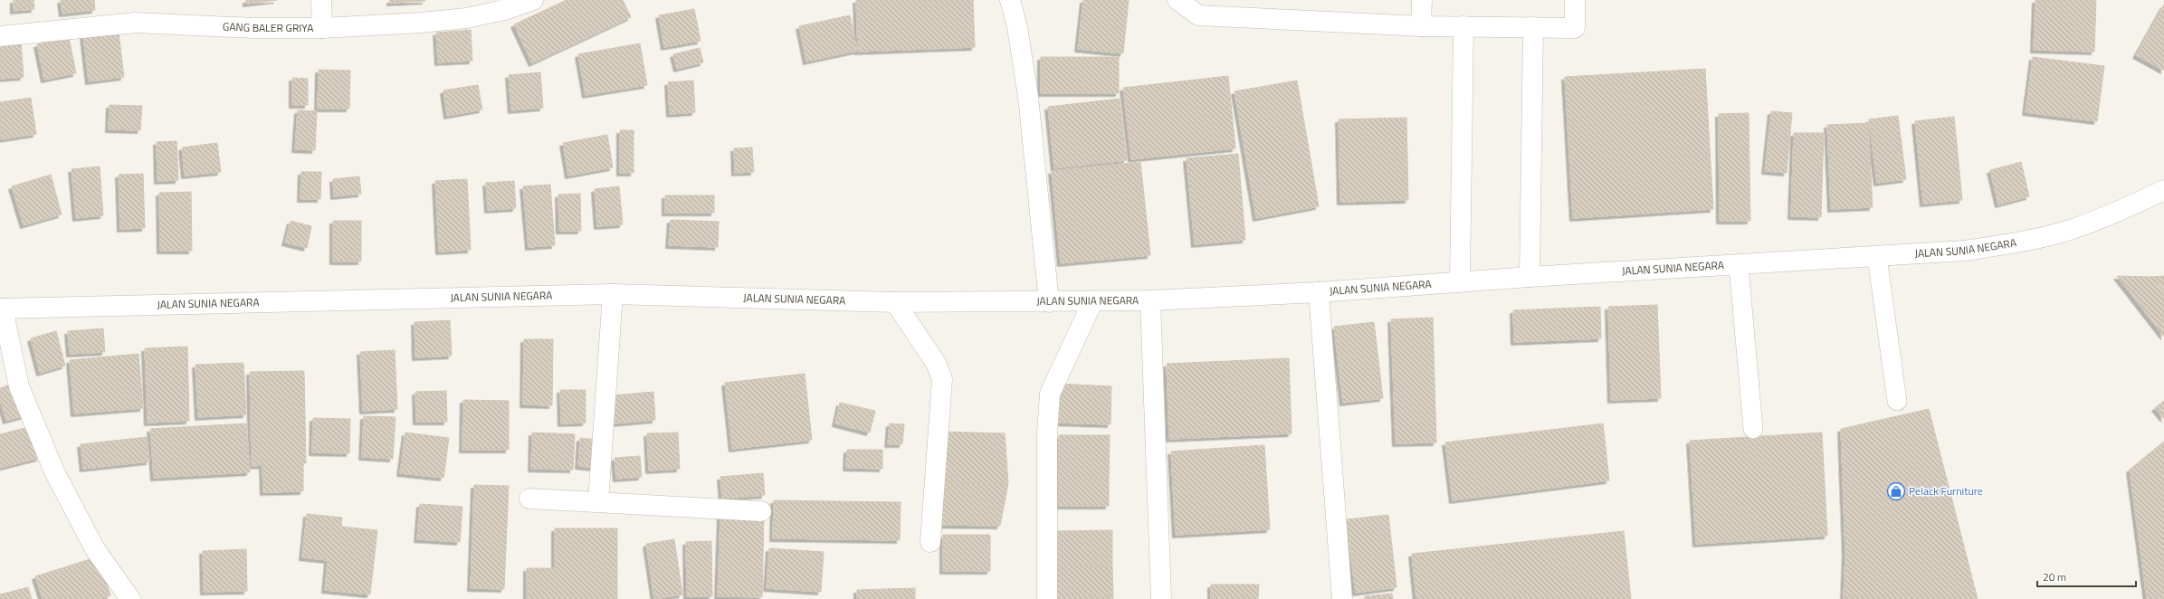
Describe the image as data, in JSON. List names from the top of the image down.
{
  "streets": {
    "street": ["GANG BALER GRIYA", "JALAN SUNIA NEGARA"]
  },
  "places": {
    "shop": ["Pelack Furniture"]
  },
  "scale_bar": "20 m"
}
